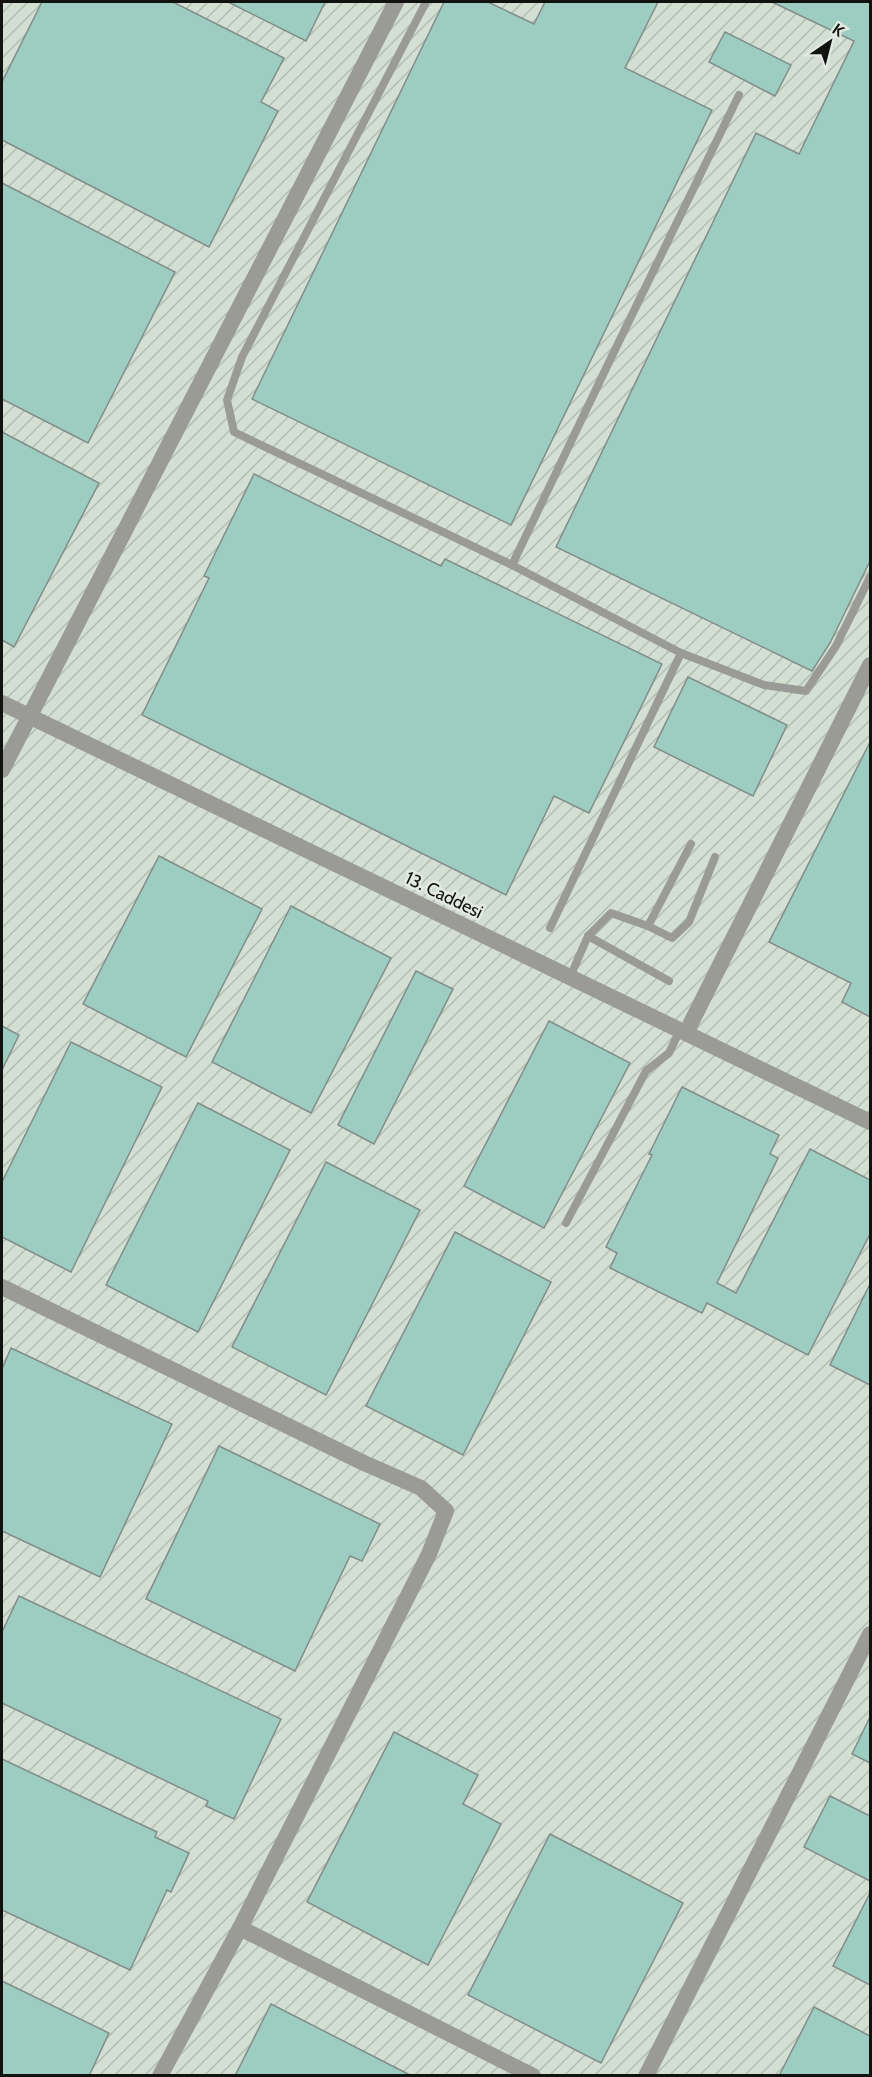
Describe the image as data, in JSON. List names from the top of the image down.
{
  "streets": {
    "street": ["13. Caddesi"]
  },
  "north": "top right"
}
